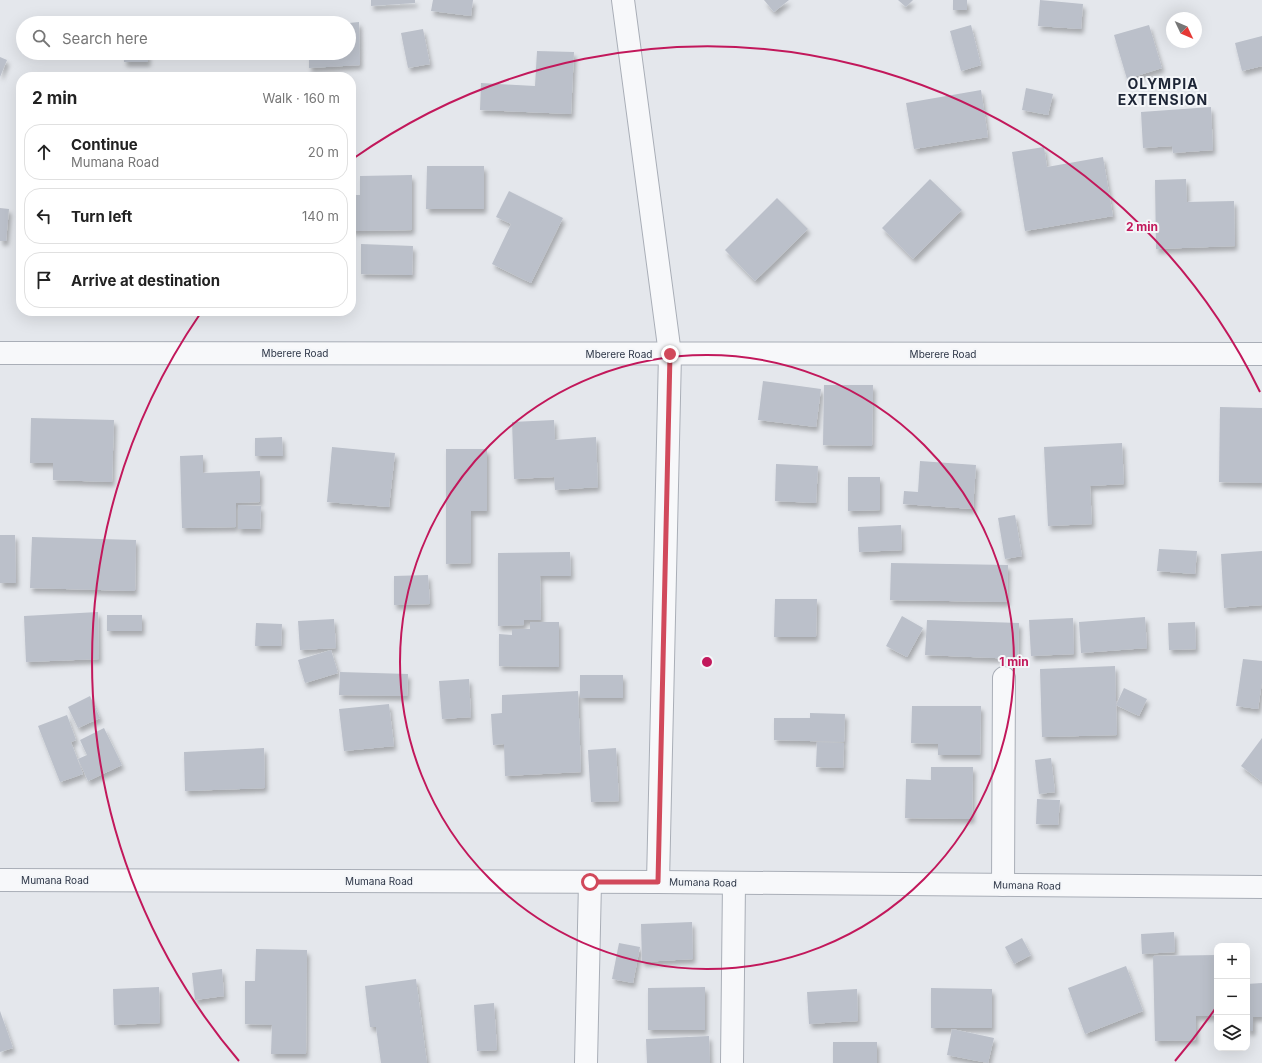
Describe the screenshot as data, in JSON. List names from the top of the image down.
{
  "streets": {
    "street": ["Mberere Road", "Mumana Road"]
  },
  "districts": ["OLYMPIA EXTENSION"],
  "north": "bottom right",
  "page": {
    "search": "Search here",
    "heading": ["2 min", "Walk · 160 m"],
    "list": [
      ["Continue", "Mumana Road", "20 m"],
      ["Turn left", "140 m"],
      "Arrive at destination"
    ],
    "map_buttons": ["+", "−"]
  },
  "rings": ["2 min", "1 min"]
}
